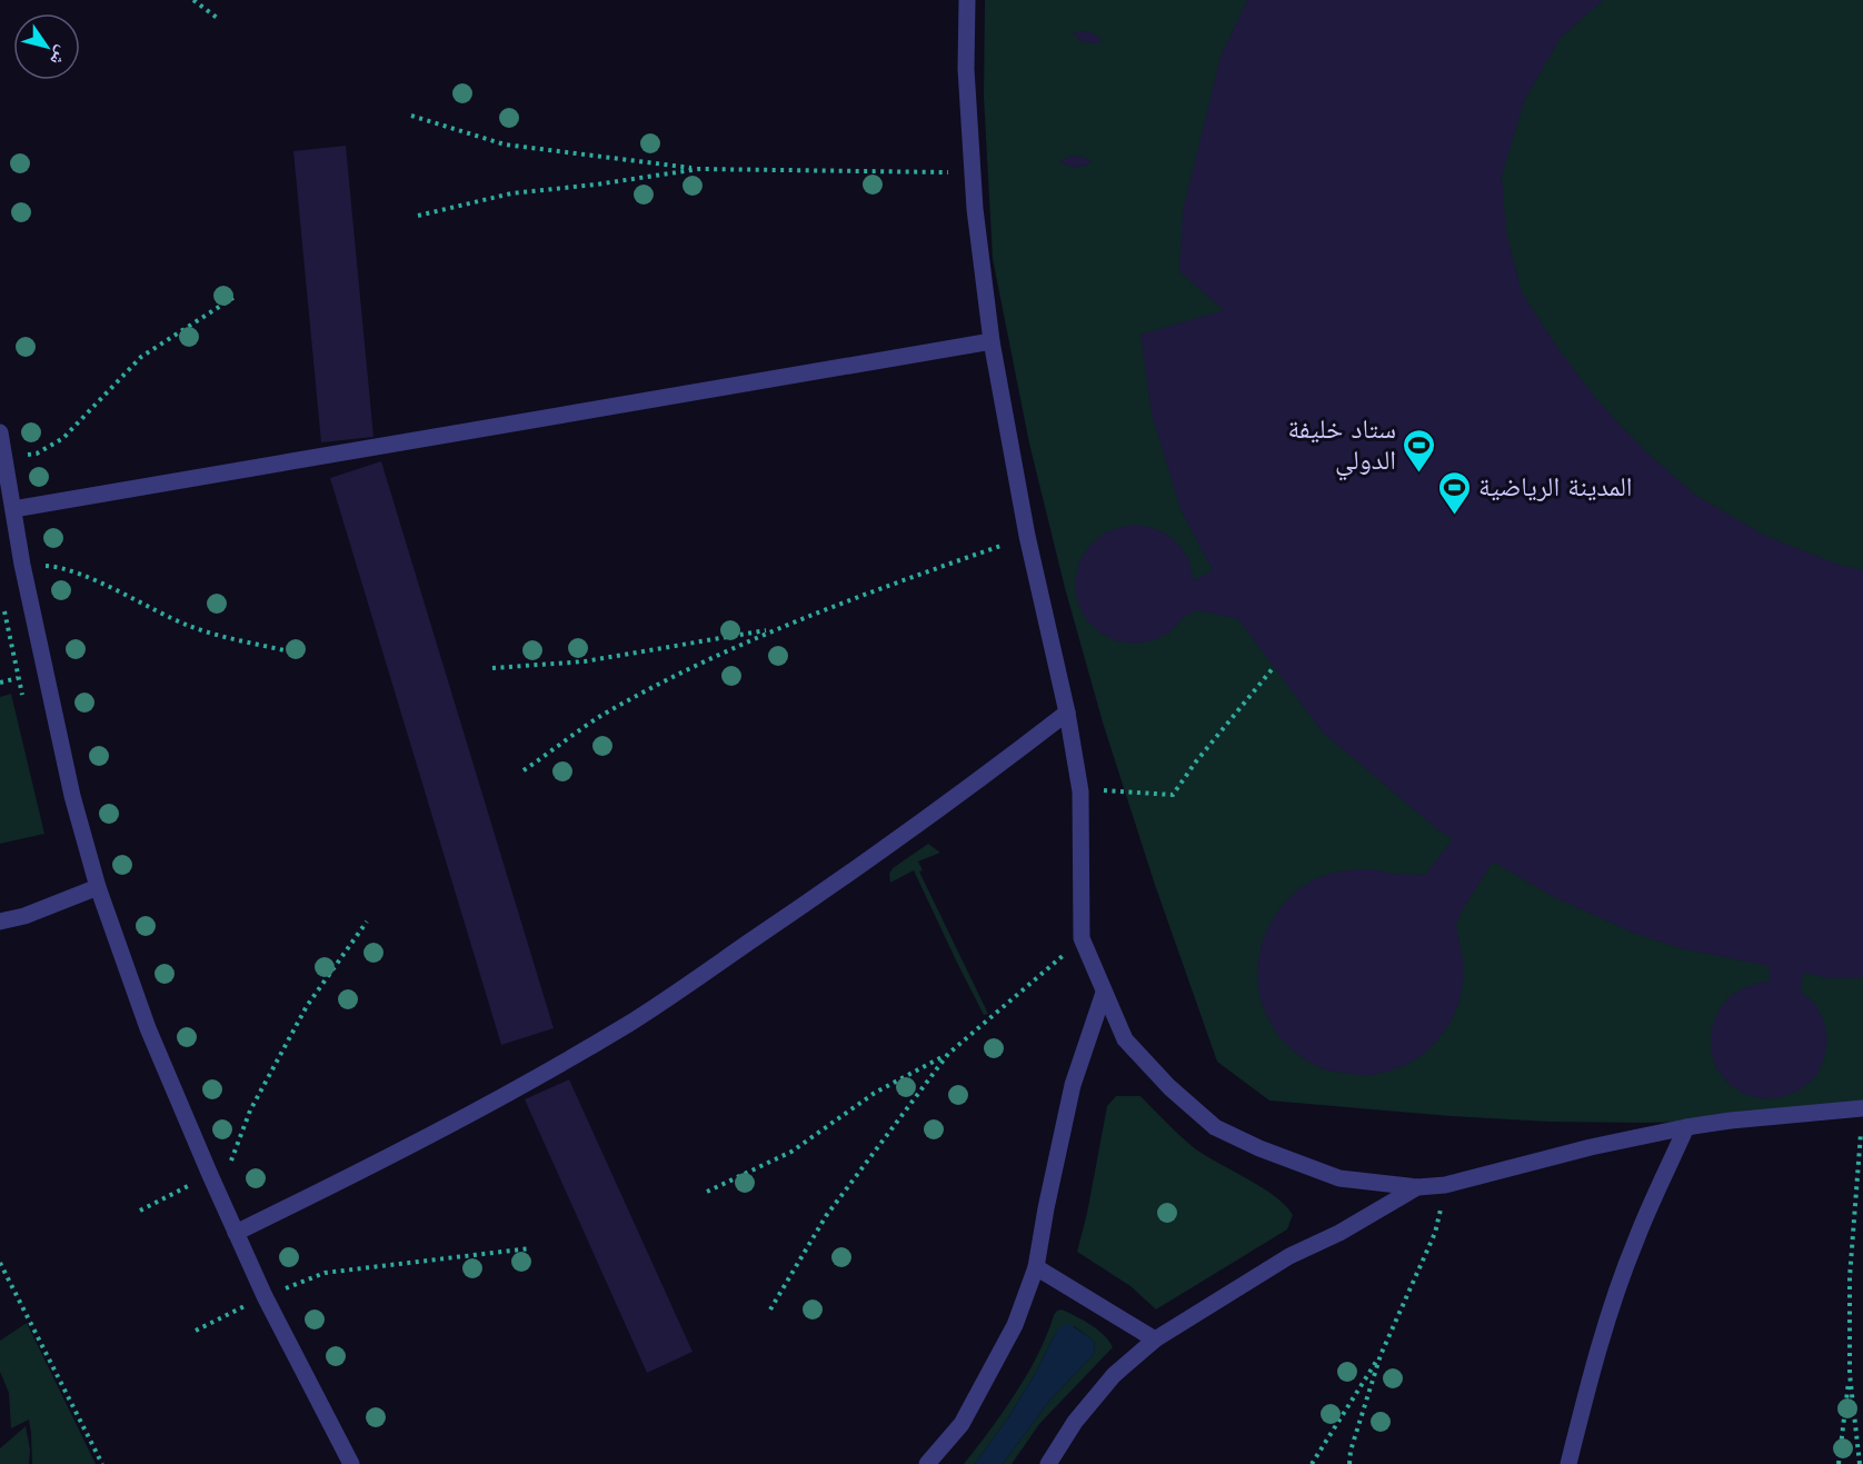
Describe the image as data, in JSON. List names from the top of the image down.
{
  "places": {
    "sports": ["ستاد خليفة الدولي", "المدينة الرياضية"]
  },
  "north": "bottom right"
}
